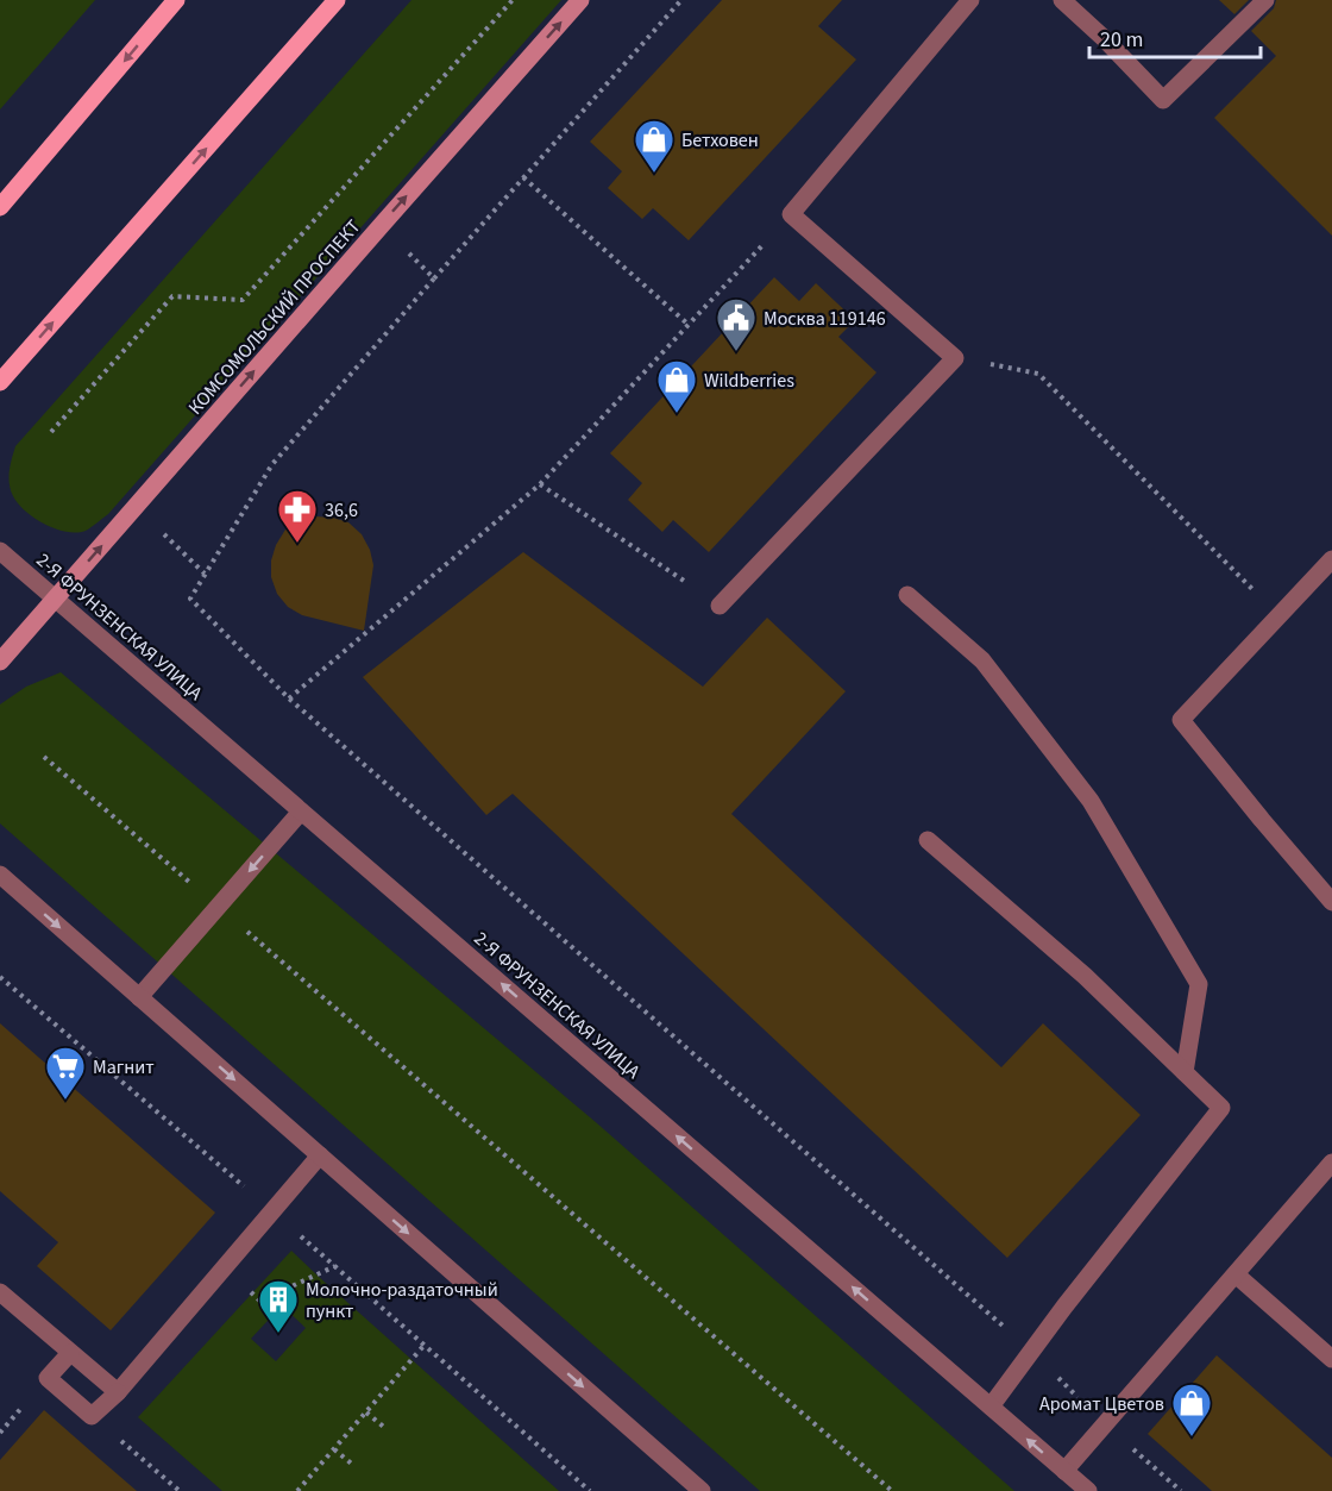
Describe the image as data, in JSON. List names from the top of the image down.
{
  "streets": {
    "street": ["КОМСОМОЛЬСКИЙ ПРОСПЕКТ", "2-Я ФРУНЗЕНСКАЯ УЛИЦА"]
  },
  "crossings": [
    ["КОМСОМОЛЬСКИЙ ПРОСПЕКТ", "2-Я ФРУНЗЕНСКАЯ УЛИЦА"]
  ],
  "one_way": ["КОМСОМОЛЬСКИЙ ПРОСПЕКТ", "2-Я ФРУНЗЕНСКАЯ УЛИЦА"],
  "places": {
    "shop": ["Бетховен", "Wildberries", "Аромат Цветов"],
    "public building": ["Москва 119146"],
    "pharmacy": ["36,6"],
    "supermarket": ["Магнит"],
    "building": ["Молочно-раздаточный пункт"]
  },
  "scale_bar": "20 m"
}
